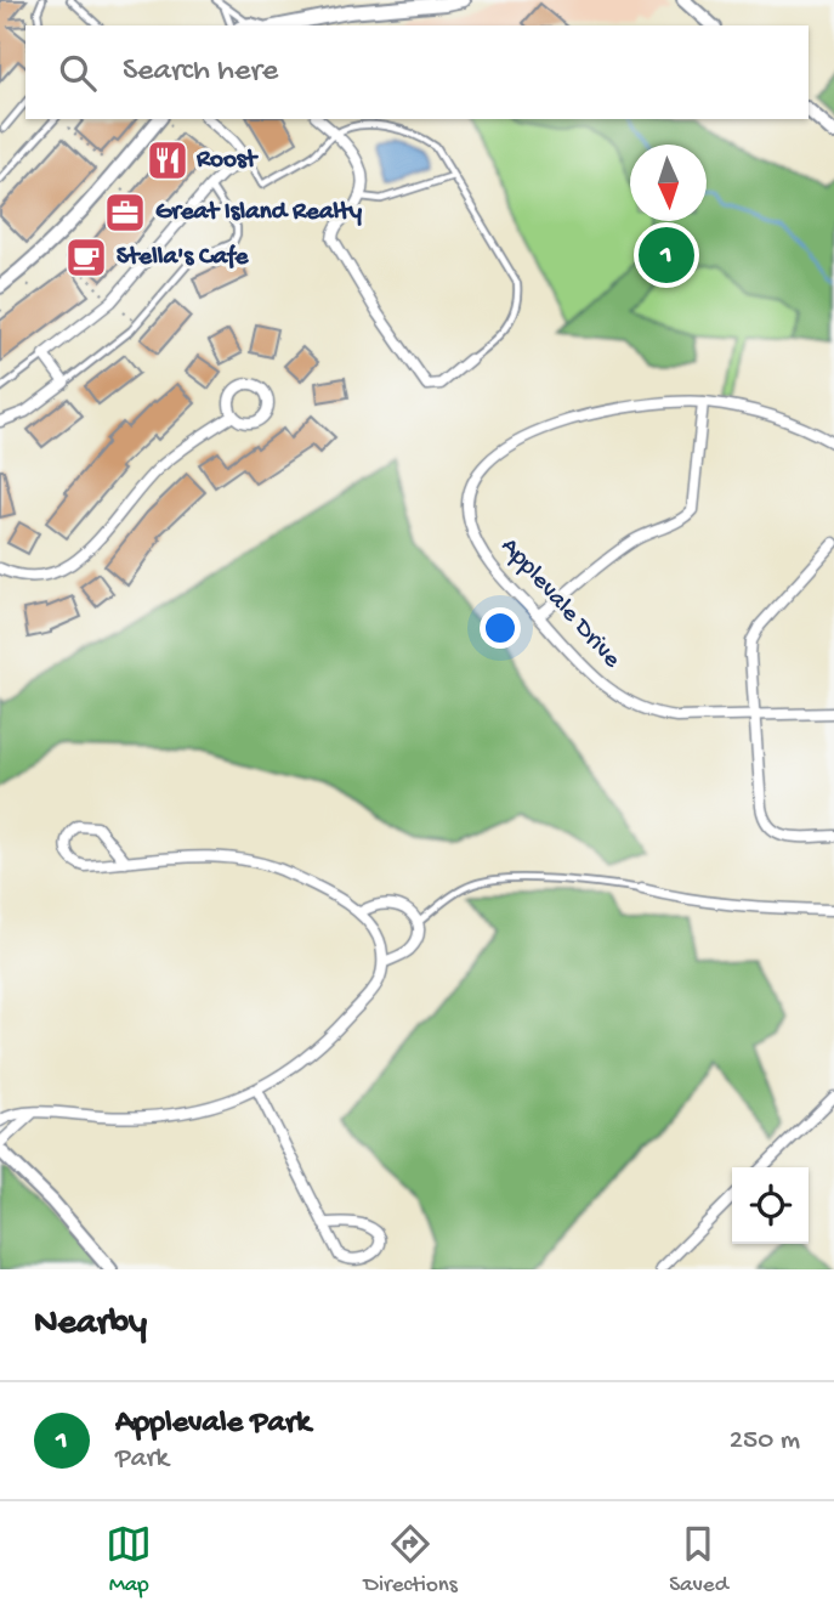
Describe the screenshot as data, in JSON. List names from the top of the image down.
{
  "streets": {
    "street": ["Applevale Drive"]
  },
  "places": {
    "restaurant": ["Roost"],
    "office": ["Great Island Realty"],
    "cafe": ["Stella's Cafe"]
  },
  "north": "bottom",
  "page": {
    "search": "Search here",
    "pins": "1",
    "heading": "Nearby",
    "list": [
      {
        "mark": "1",
        "name": "Applevale Park",
        "note": "Park",
        "value": "250 m"
      }
    ],
    "nav": ["Map", "Directions", "Saved"]
  }
}
